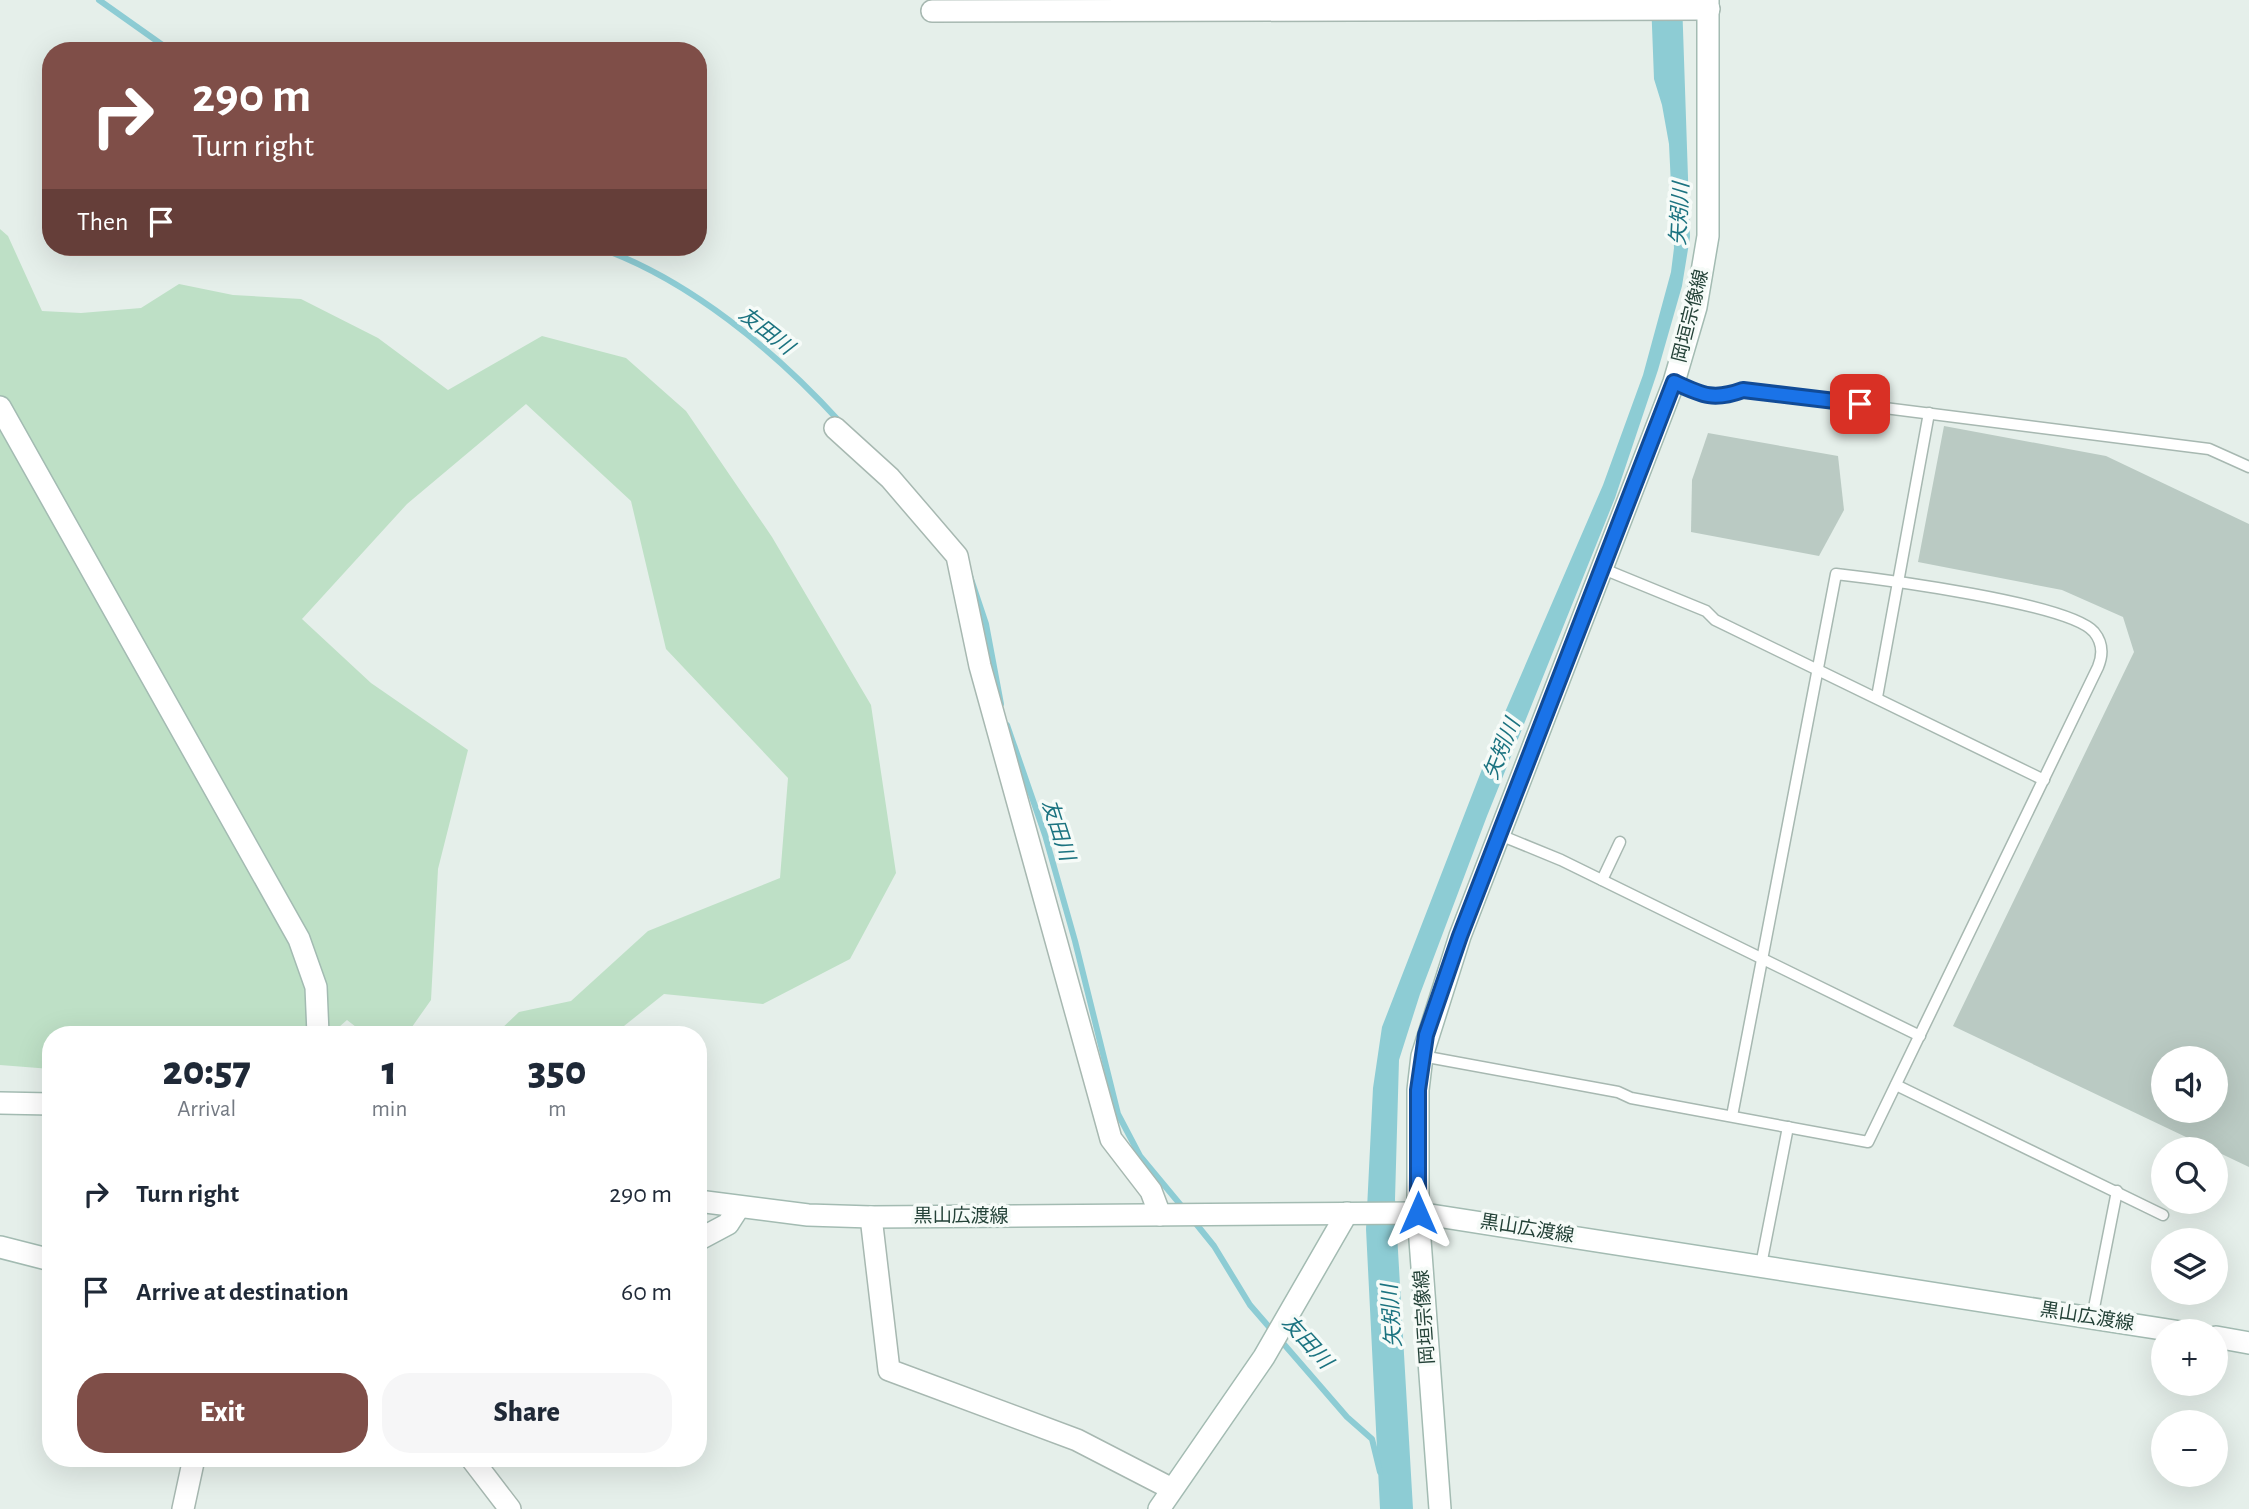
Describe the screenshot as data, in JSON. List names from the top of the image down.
{
  "streets": {
    "street": ["岡垣宗像線", "黒山広渡線"]
  },
  "crossings": [
    ["岡垣宗像線", "黒山広渡線"]
  ],
  "water": ["矢矧川", "友田川"],
  "page": {
    "turn": ["290 m", "Turn right"],
    "then": "Then",
    "eta": [
      "20:57",
      "Arrival",
      "1",
      "min",
      "350",
      "m"
    ],
    "map_buttons": ["+", "−"],
    "list": [
      {
        "name": "Turn right",
        "value": "290 m"
      },
      {
        "name": "Arrive at destination",
        "value": "60 m"
      }
    ],
    "buttons": ["Exit", "Share"]
  }
}
